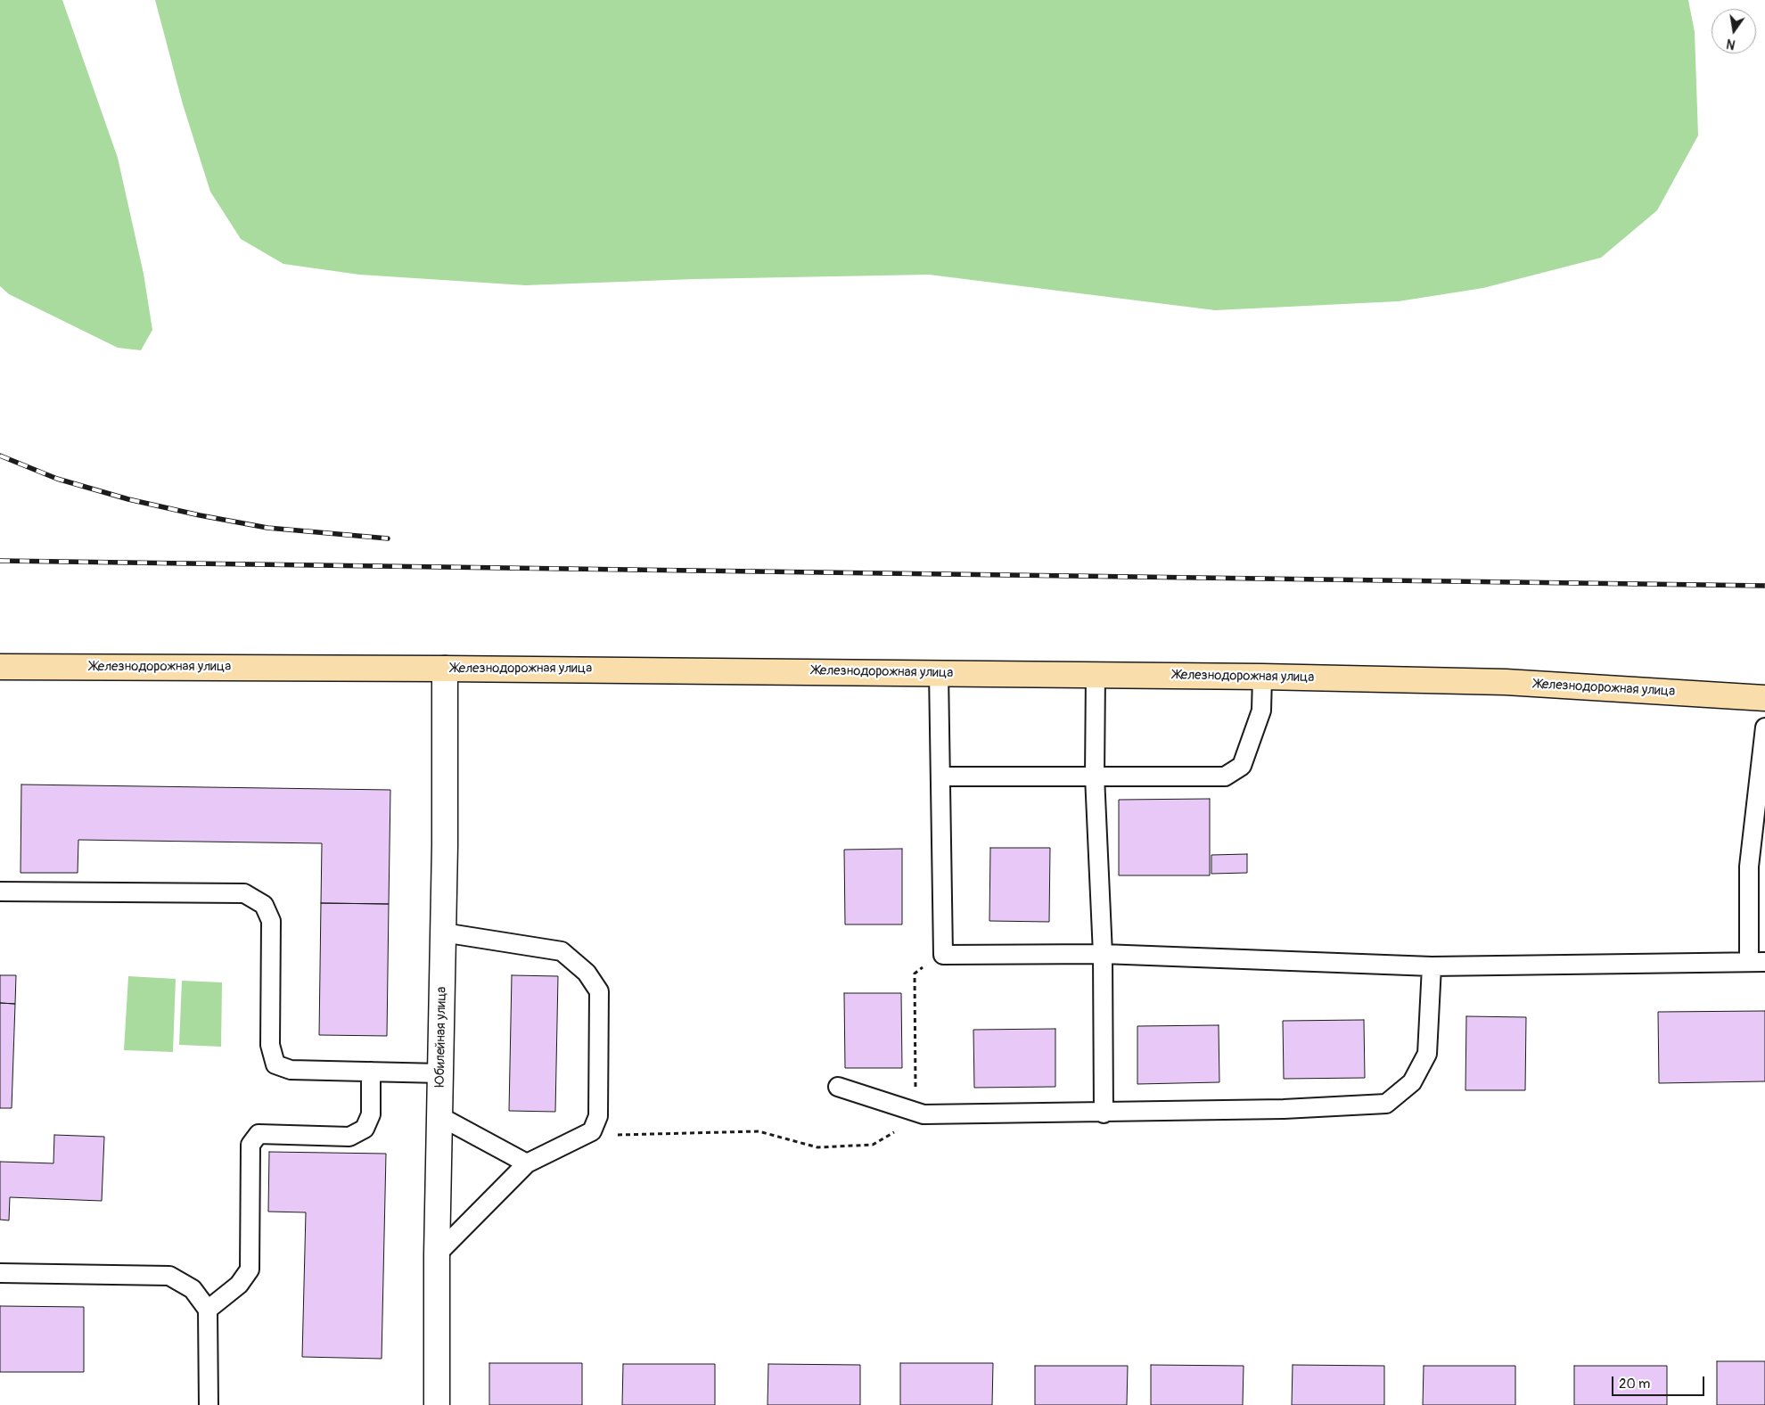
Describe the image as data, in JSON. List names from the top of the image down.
{
  "streets": {
    "main road": ["Железнодорожная улица"],
    "street": ["Юбилейная улица"]
  },
  "crossings": [
    ["Железнодорожная улица", "Юбилейная улица"]
  ],
  "scale_bar": "20 m",
  "north": "bottom"
}
